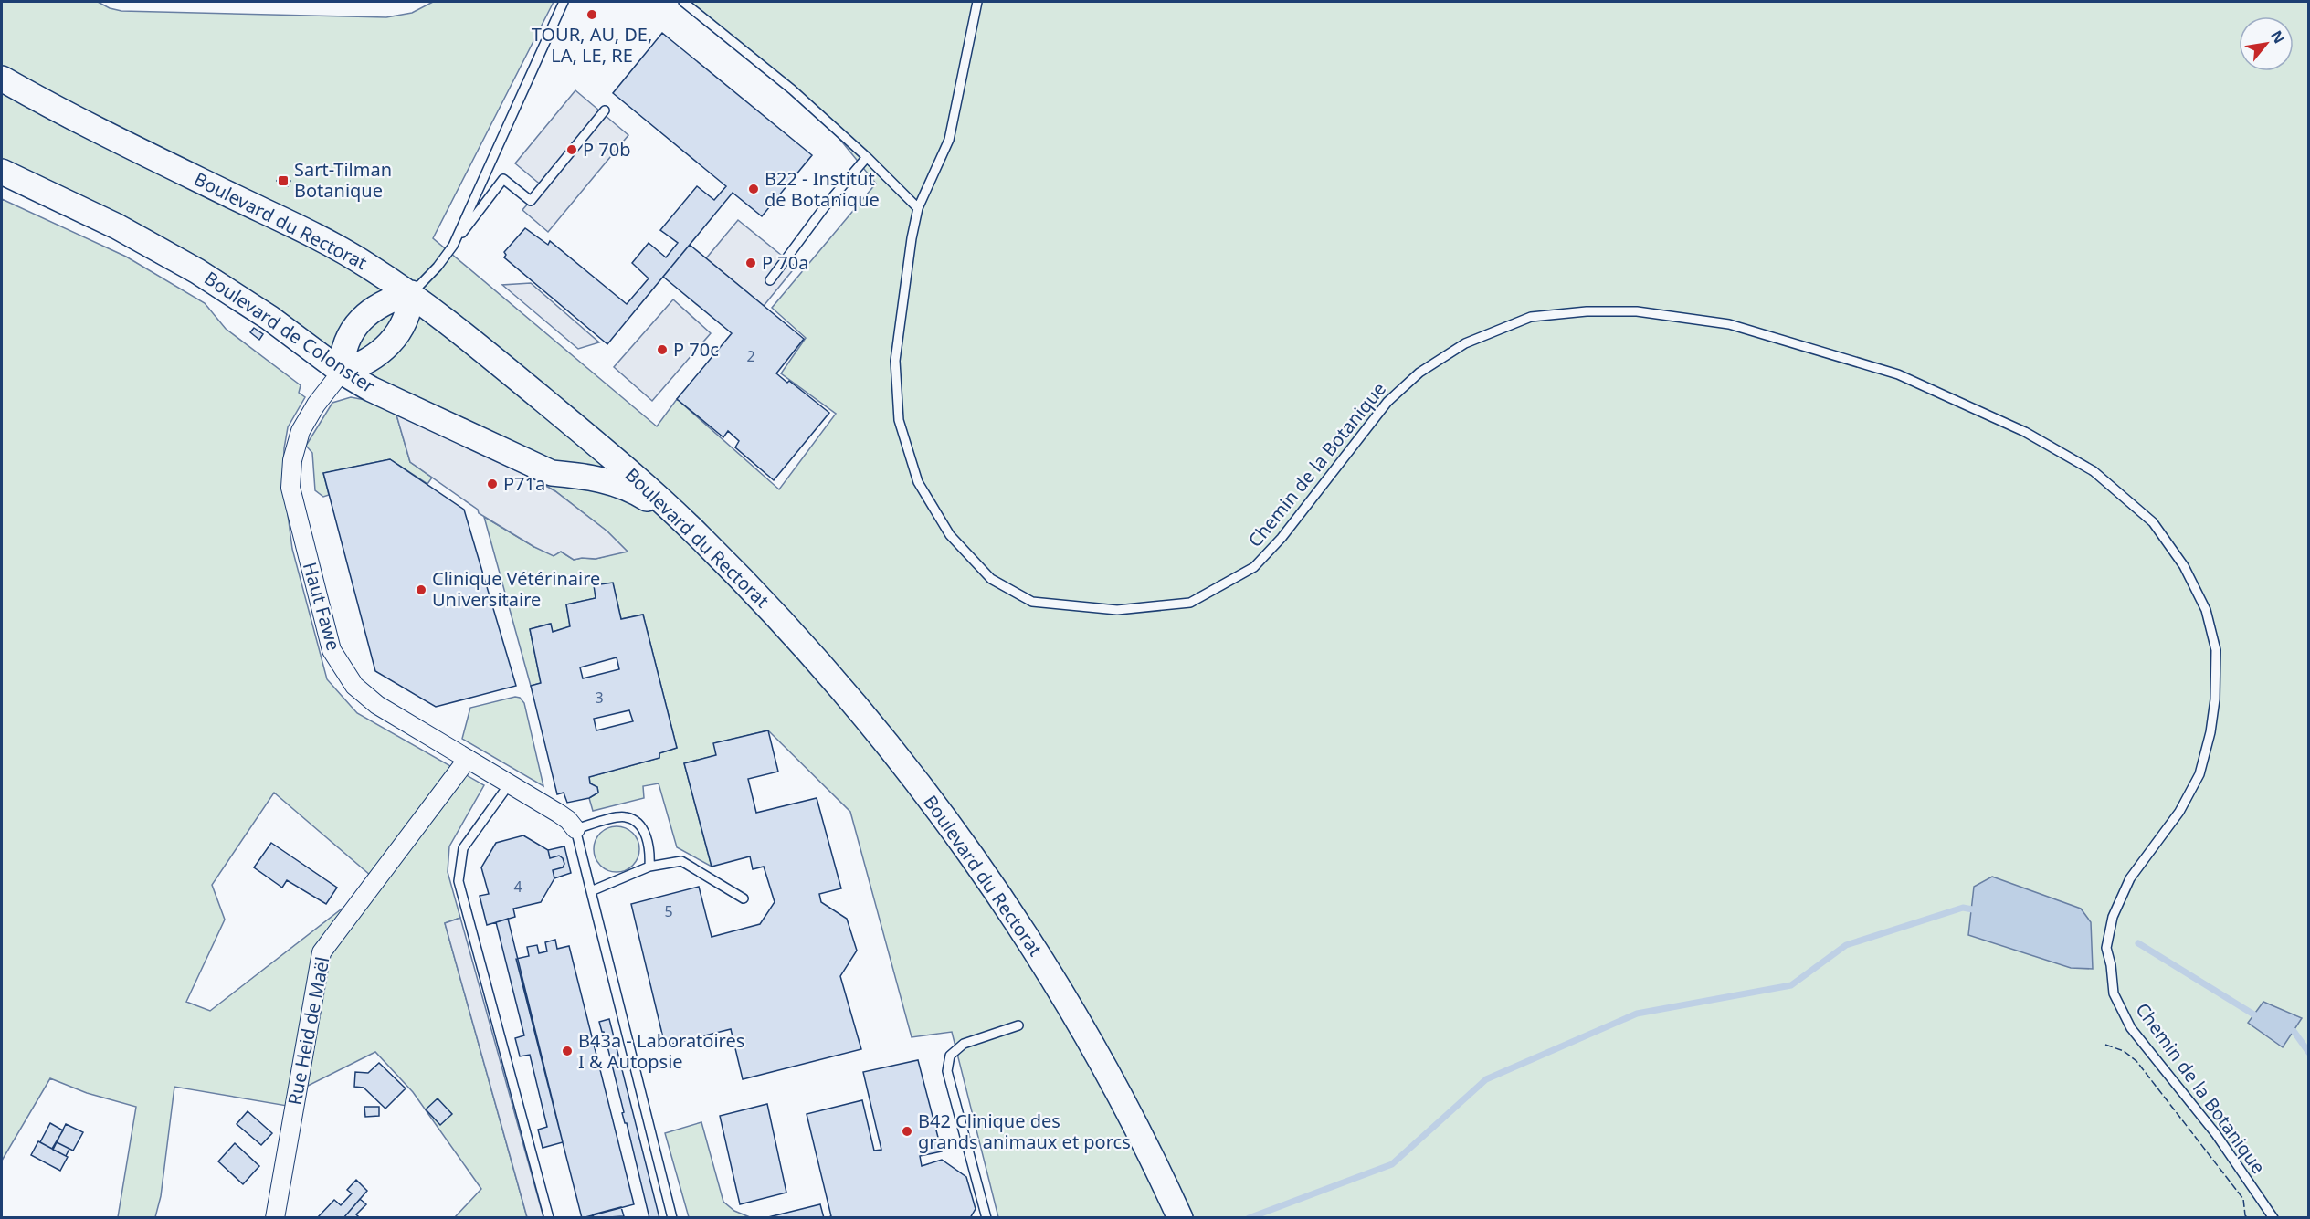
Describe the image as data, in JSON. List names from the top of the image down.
{
  "streets": {
    "main road": ["Boulevard du Rectorat", "Boulevard de Colonster"],
    "street": ["Haut Fawe", "Rue Heid de Maël"],
    "lane": ["Chemin de la Botanique"]
  },
  "crossings": [
    ["Boulevard du Rectorat", "Boulevard de Colonster"],
    ["Boulevard de Colonster", "Haut Fawe"],
    ["Haut Fawe", "Rue Heid de Maël"]
  ],
  "places": {
    "other": [
      "TOUR, AU, DE, LA, LE, RE",
      "P 70b",
      "B22 - Institut de Botanique",
      "P 70a",
      "P 70c",
      "P71a",
      "Clinique Vétérinaire Universitaire",
      "B43a - Laboratoires I & Autopsie",
      "B42 Clinique des grands animaux et porcs"
    ],
    "transit": ["Sart-Tilman Botanique"]
  },
  "house_numbers": [
    "2",
    "3",
    "4",
    "5"
  ],
  "north": "top right"
}
